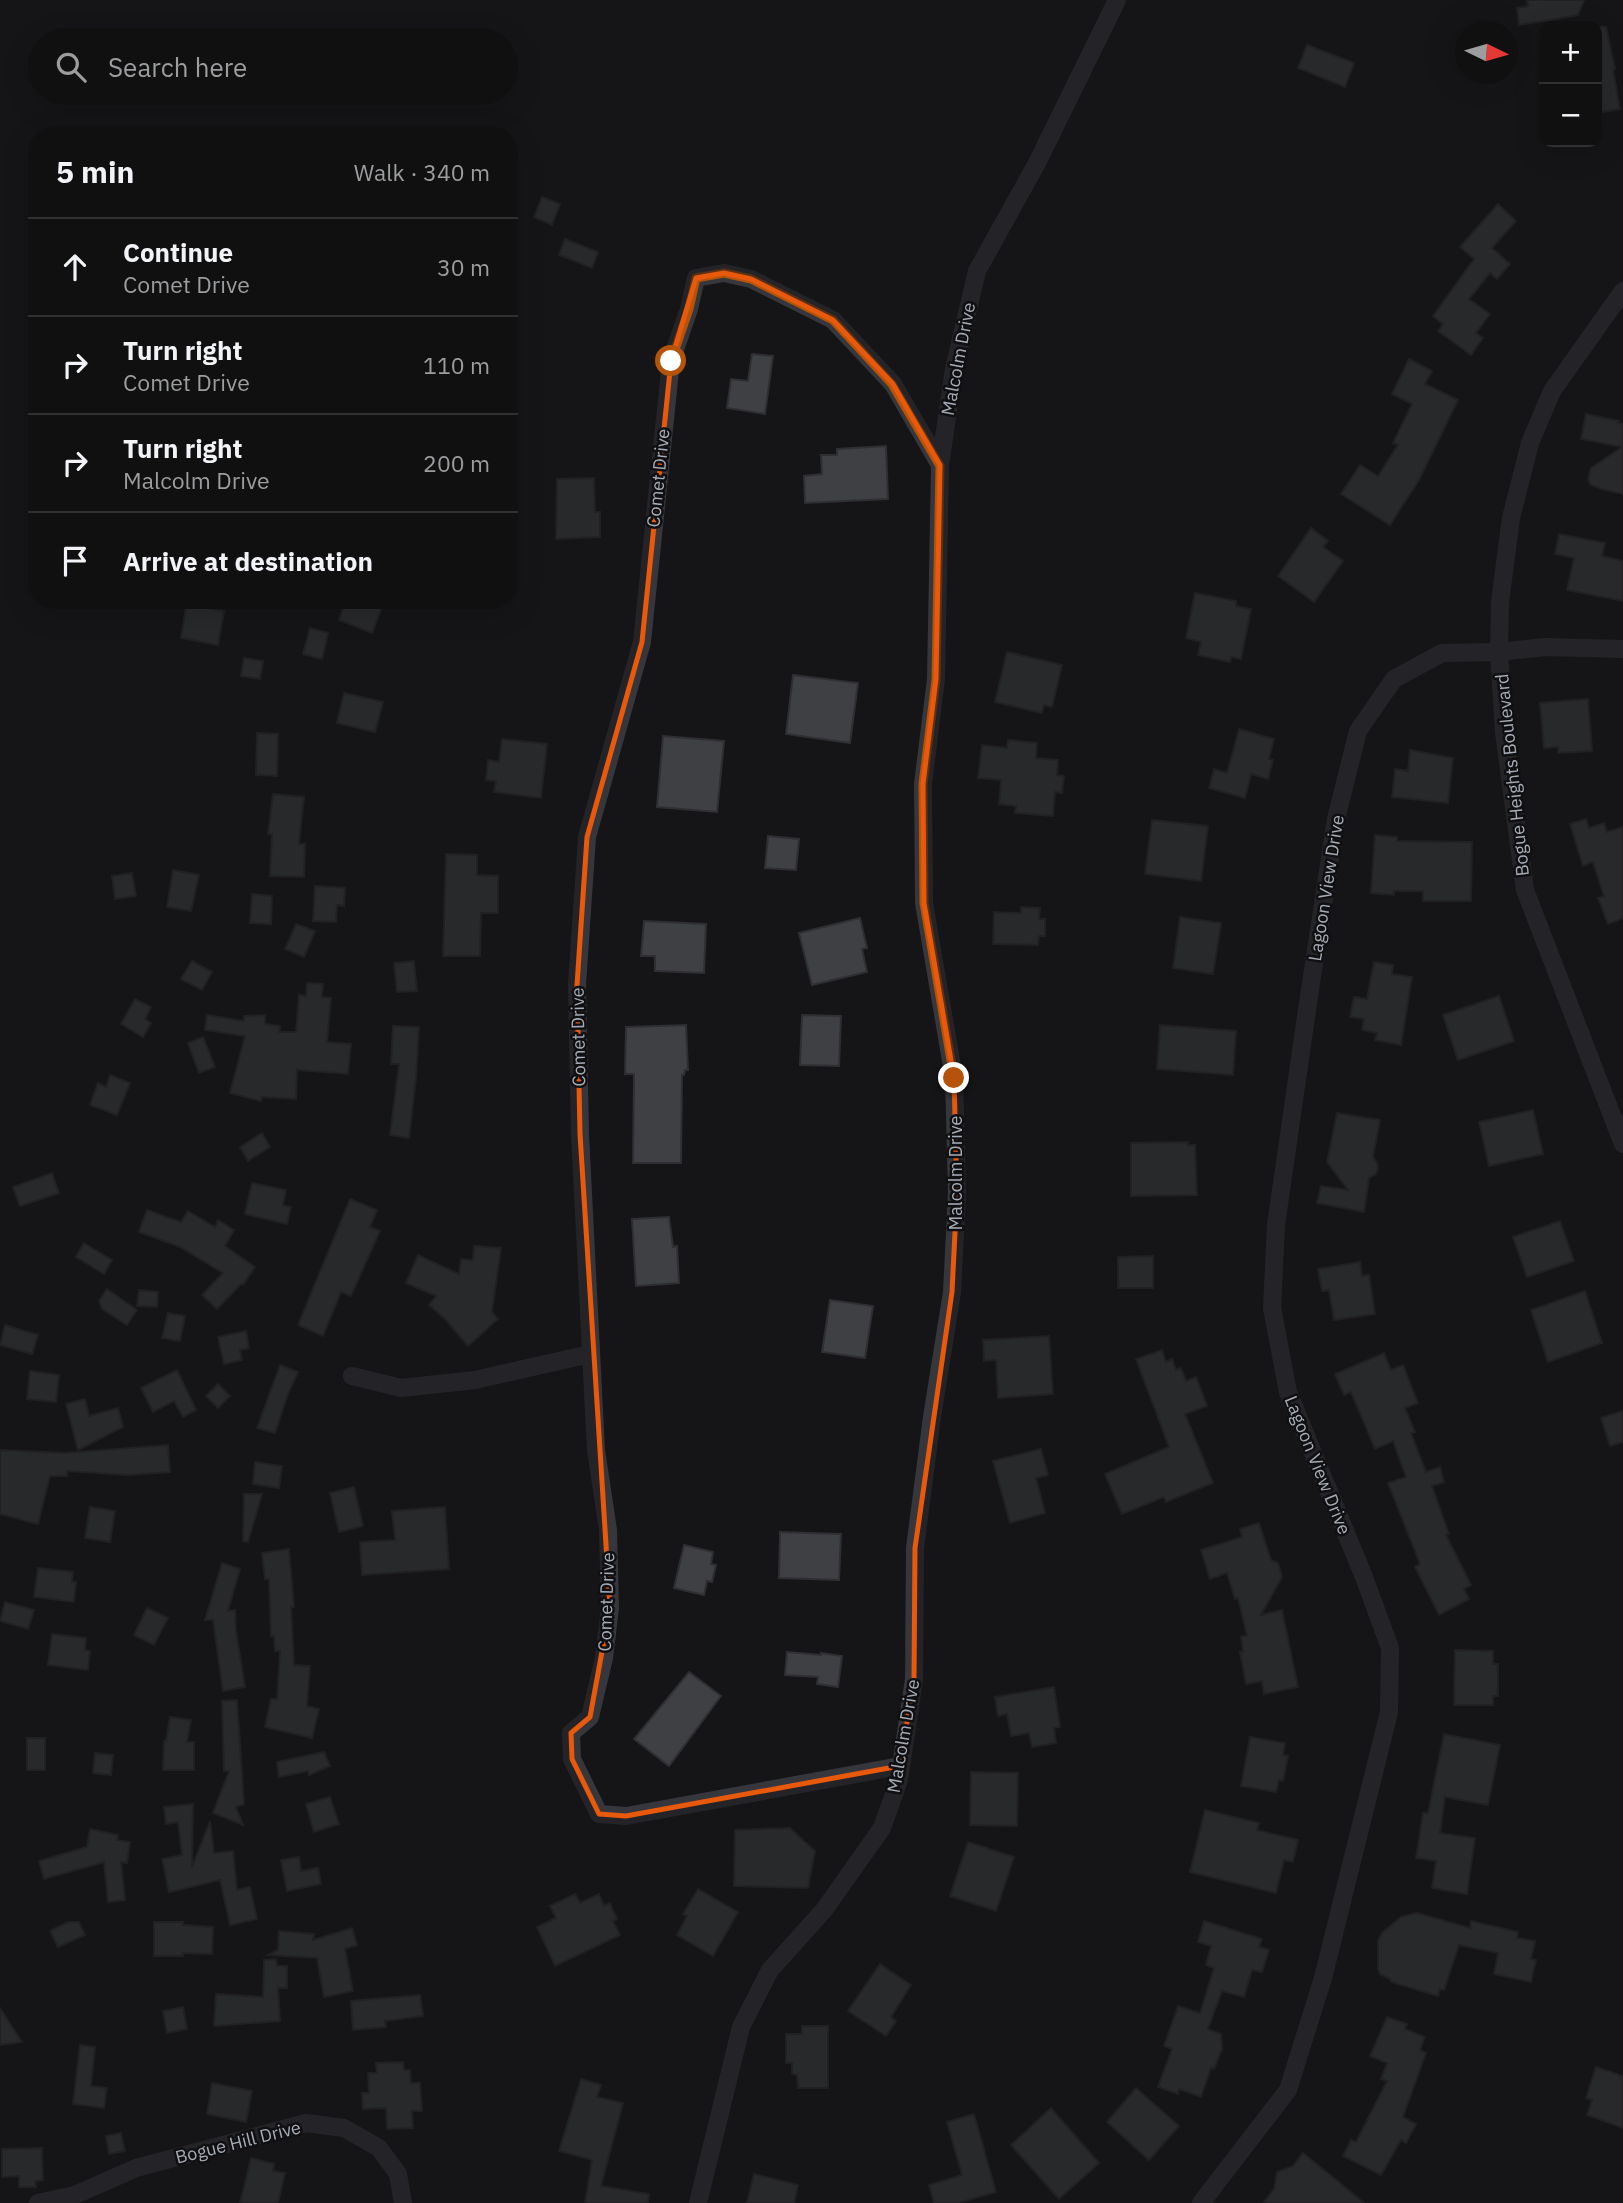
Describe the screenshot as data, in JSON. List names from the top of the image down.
{
  "streets": {
    "street": [
      "Malcolm Drive",
      "Comet Drive",
      "Bogue Heights Boulevard",
      "Lagoon View Drive",
      "Bogue Hill Drive"
    ]
  },
  "crossings": [
    ["Malcolm Drive", "Comet Drive"],
    ["Bogue Heights Boulevard", "Lagoon View Drive"]
  ],
  "north": "right",
  "page": {
    "map_buttons": ["+", "−"],
    "search": "Search here",
    "heading": ["5 min", "Walk · 340 m"],
    "list": [
      ["Continue", "Comet Drive", "30 m"],
      ["Turn right", "Comet Drive", "110 m"],
      ["Turn right", "Malcolm Drive", "200 m"],
      "Arrive at destination"
    ]
  }
}
